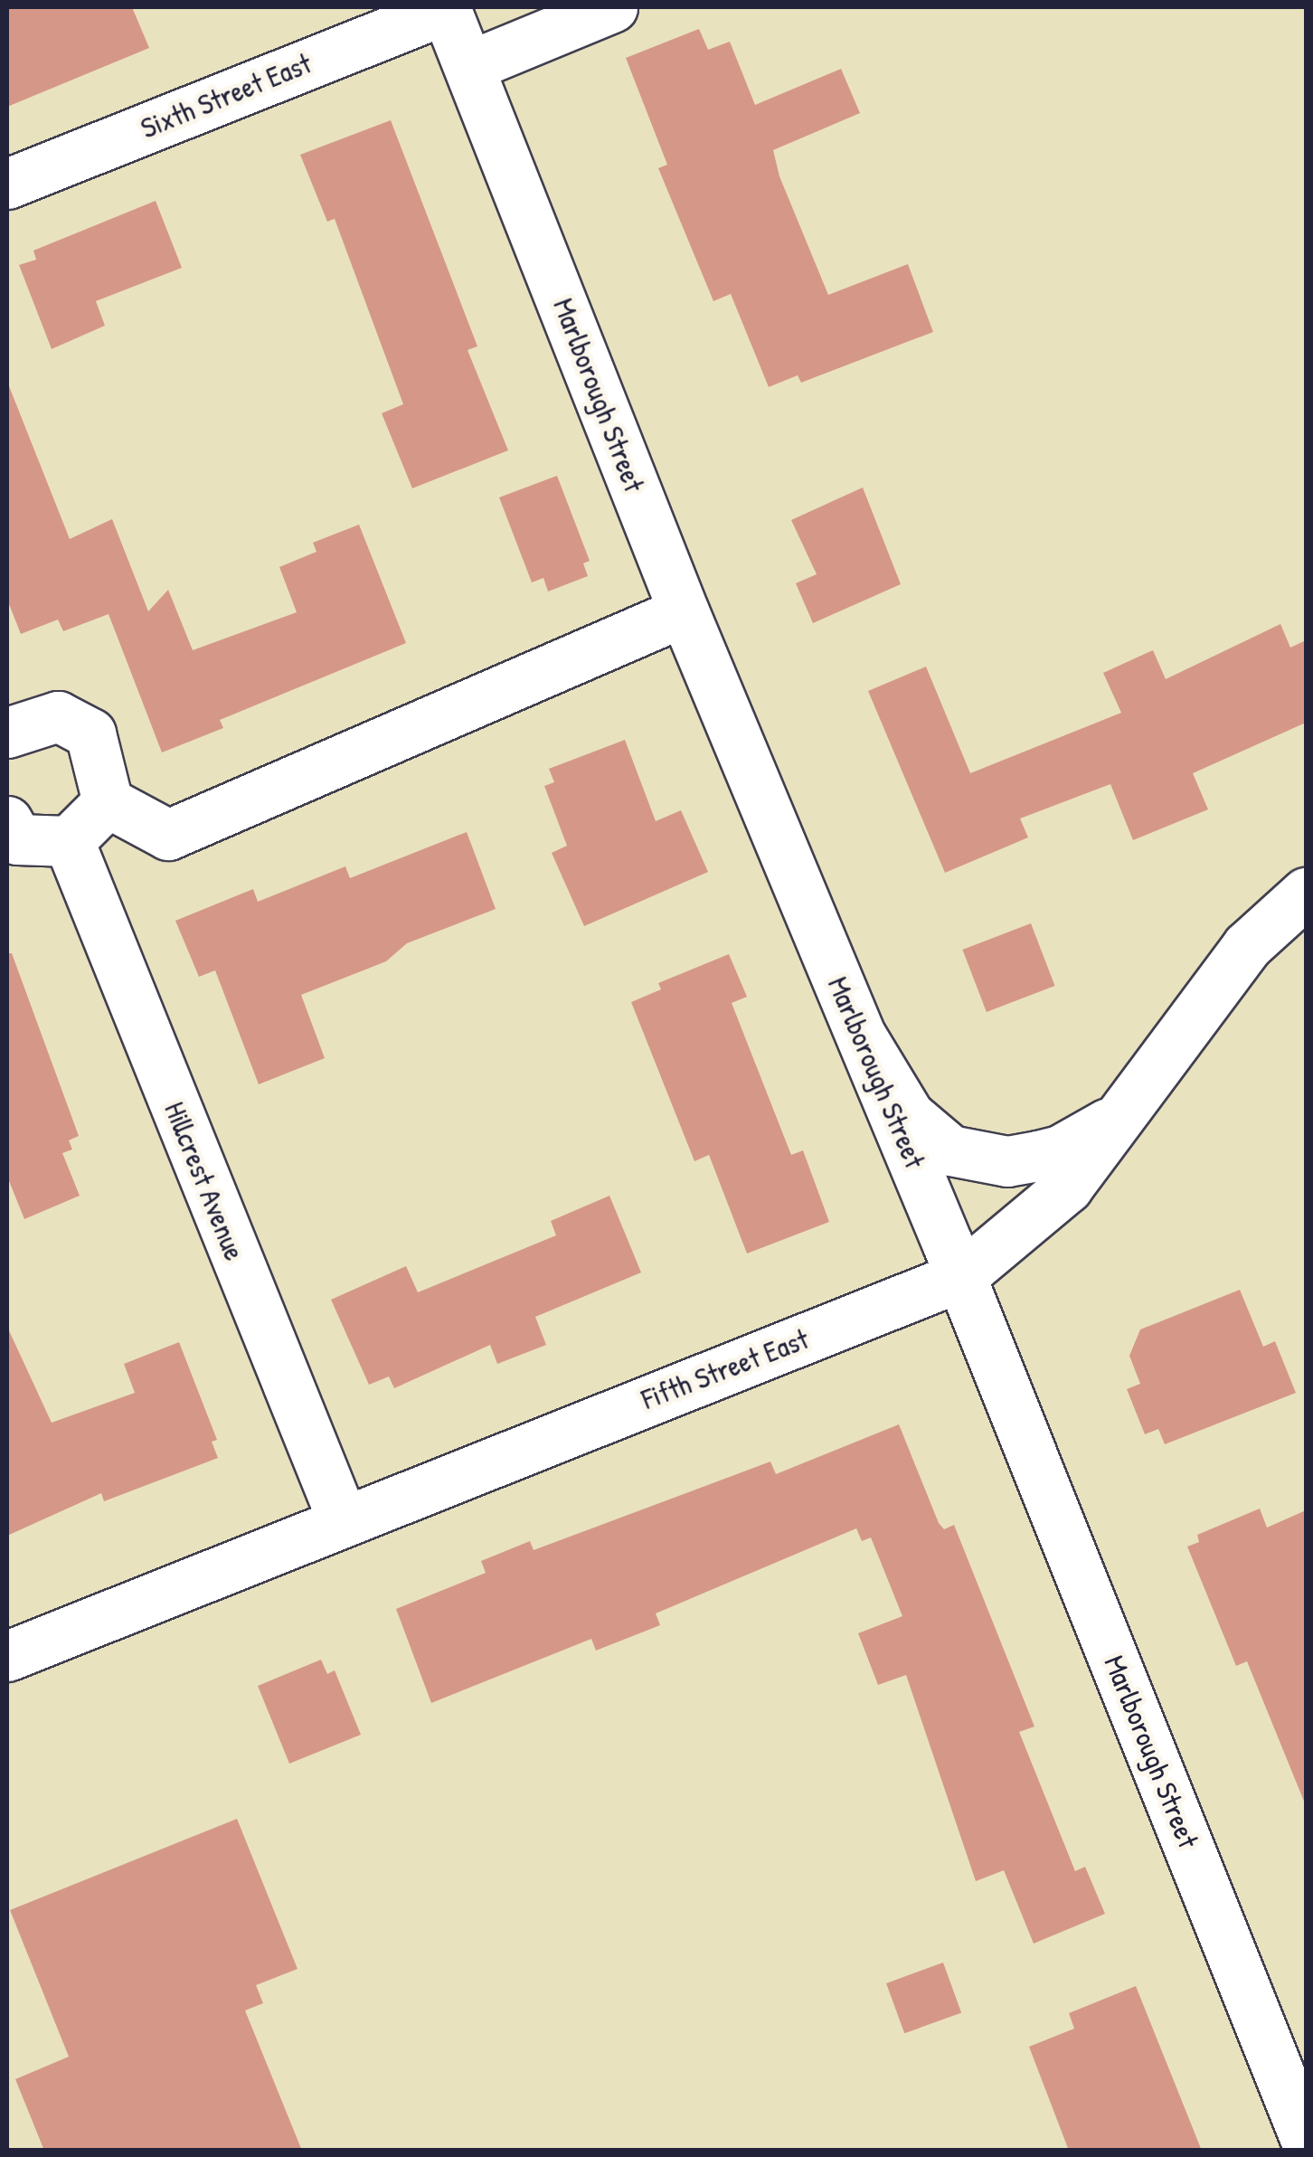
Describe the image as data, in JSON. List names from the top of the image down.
{
  "streets": {
    "street": [
      "Sixth Street East",
      "Marlborough Street",
      "Hillcrest Avenue",
      "Fifth Street East"
    ]
  },
  "crossings": [
    ["Sixth Street East", "Marlborough Street"],
    ["Marlborough Street", "Fifth Street East"],
    ["Hillcrest Avenue", "Fifth Street East"]
  ]
}
